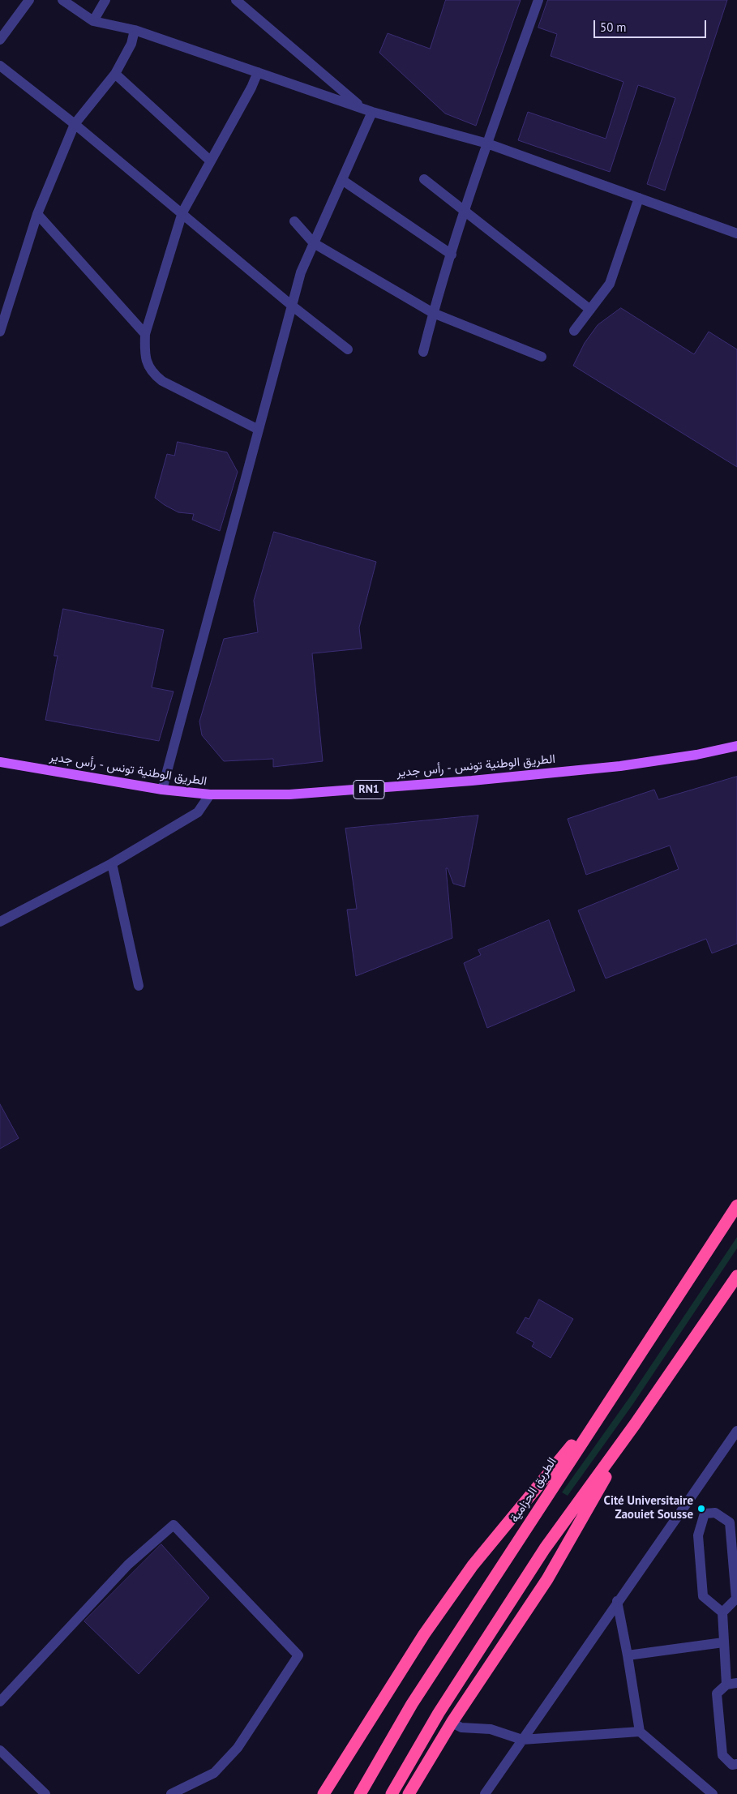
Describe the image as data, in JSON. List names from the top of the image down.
{
  "streets": {
    "highway": ["الطريق الحزامية"],
    "main road": ["الطريق الوطنية تونس - رأس جدير", "RN1"]
  },
  "places": ["Cité Universitaire Zaouiet Sousse"],
  "scale_bar": "50 m"
}
